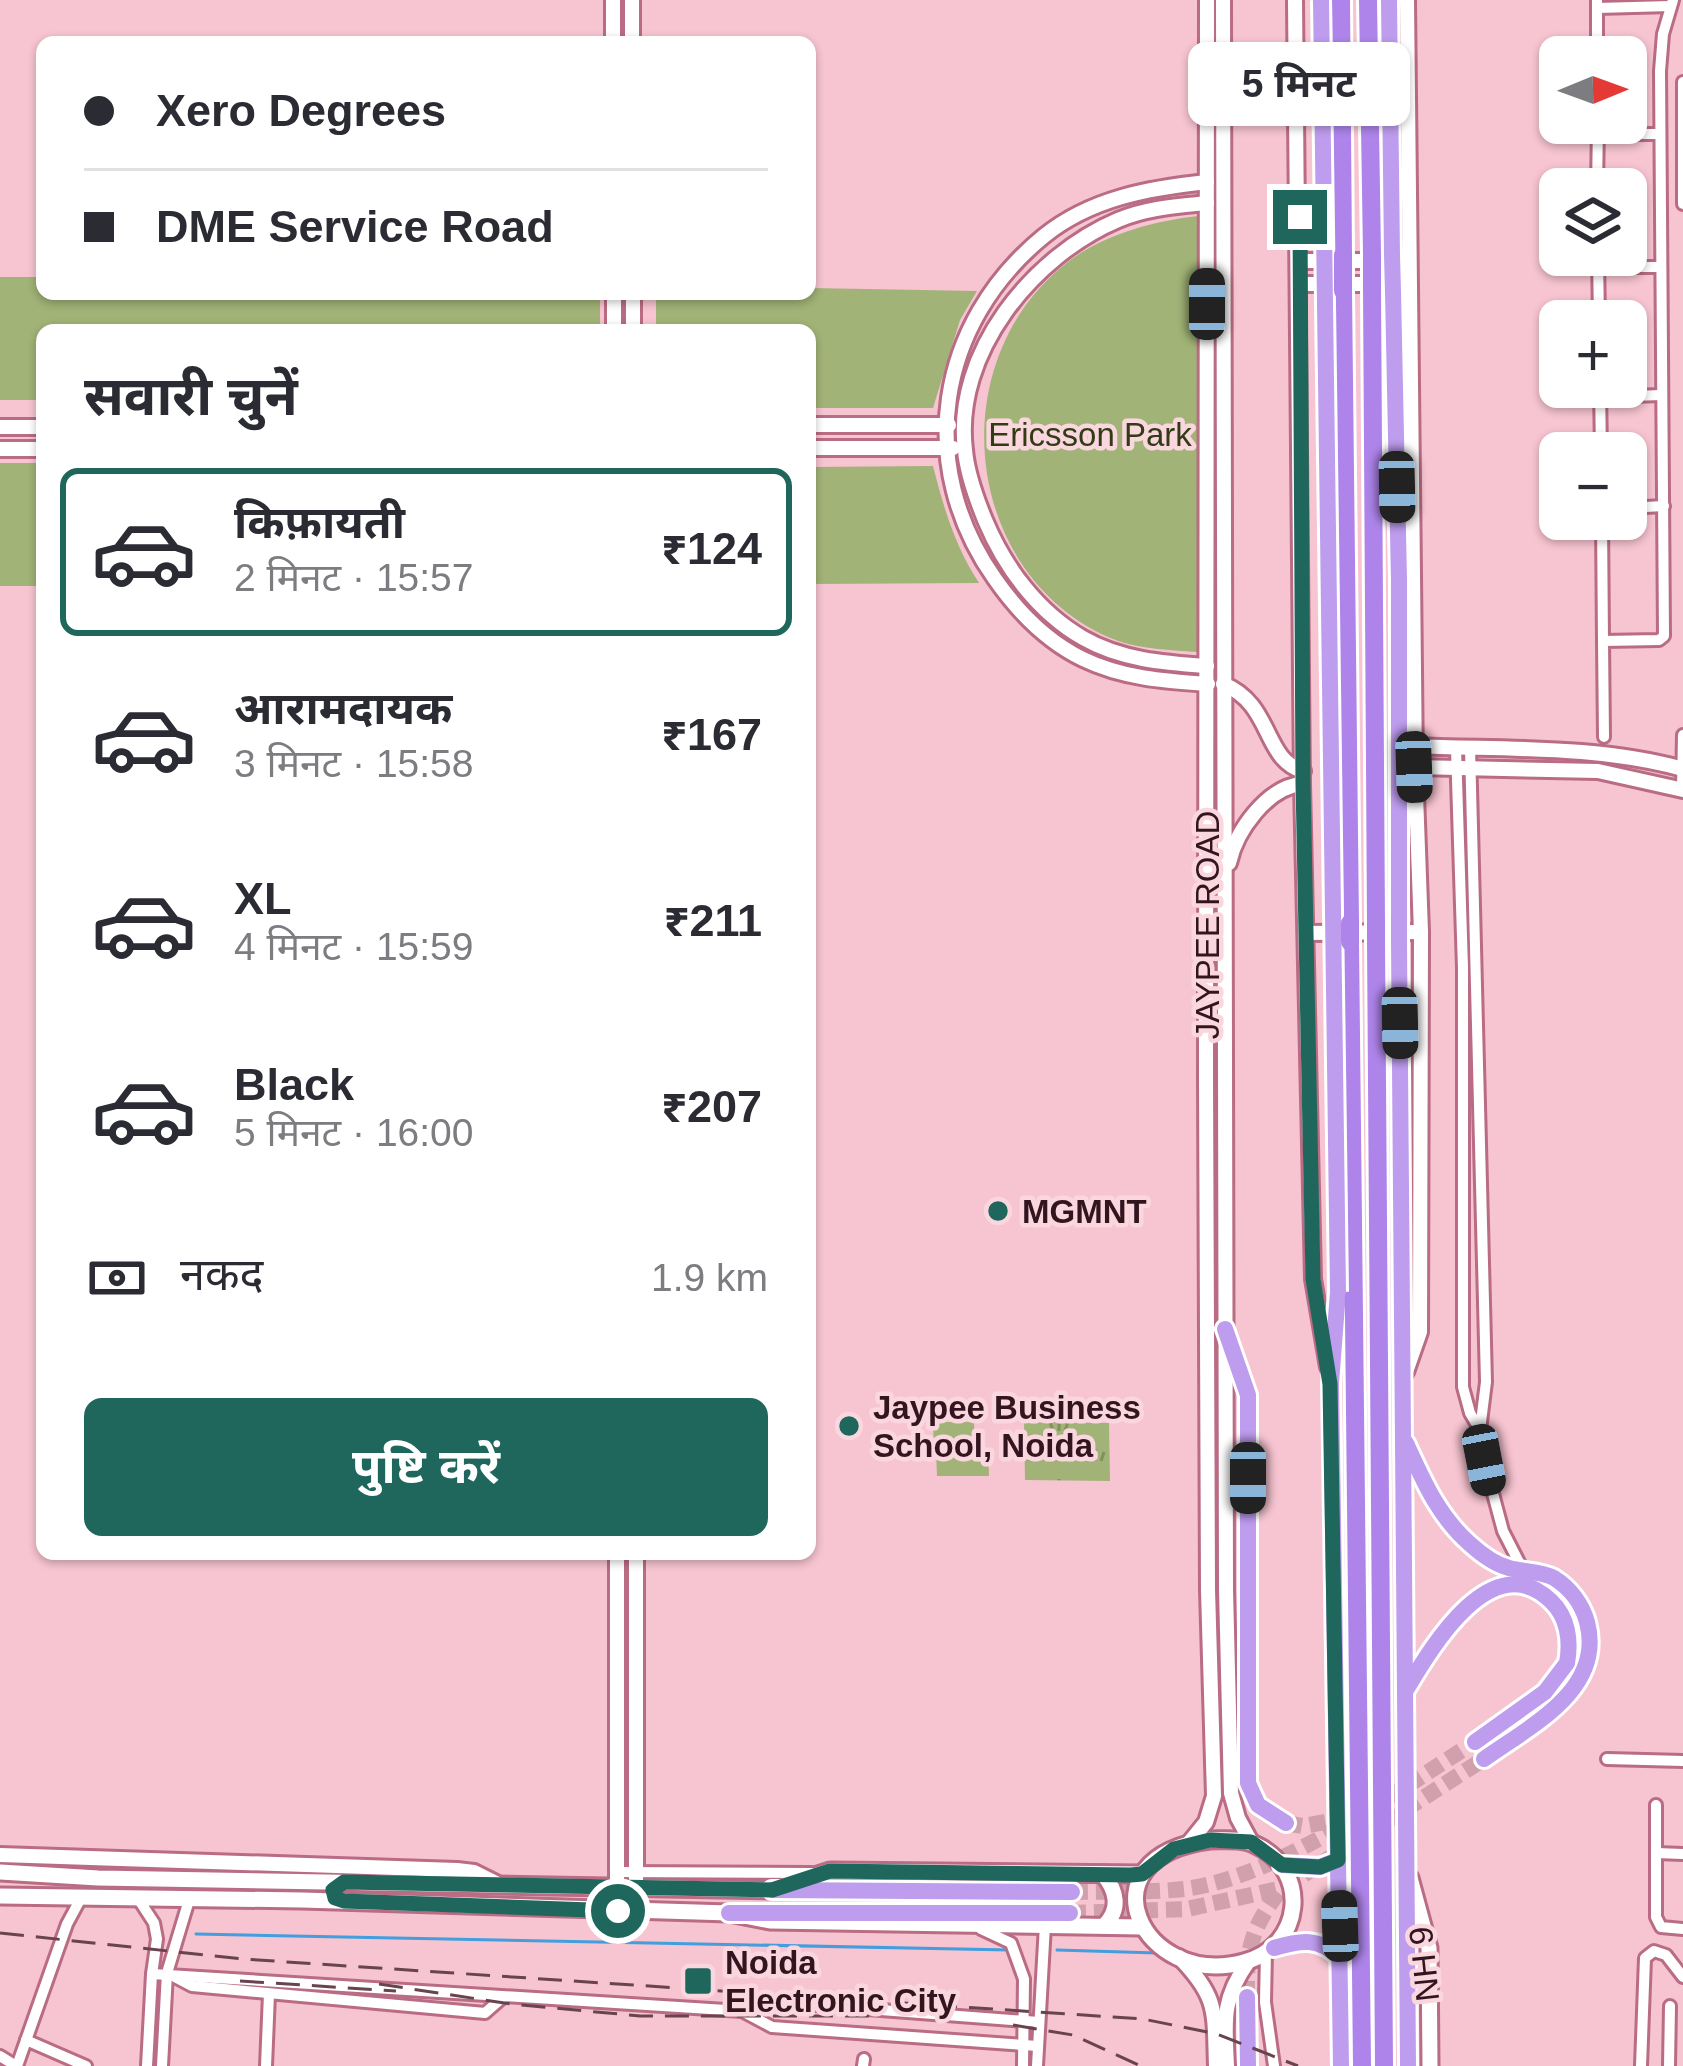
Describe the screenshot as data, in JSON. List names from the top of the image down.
{
  "streets": {
    "main road": ["NH 9"],
    "street": ["JAYPEE ROAD"]
  },
  "parks": ["Ericsson Park"],
  "places": {
    "other": ["MGMNT", "Jaypee Business School, Noida"],
    "transit": ["Noida Electronic City"]
  },
  "north": "right",
  "page": {
    "map_buttons": ["+", "−"],
    "banner": ["Xero Degrees", "DME Service Road"],
    "bubble": "5 मिनट",
    "heading": "सवारी चुनें",
    "list": [
      {
        "name": "किफ़ायती",
        "note": "2 मिनट · 15:57",
        "value": "₹124"
      },
      {
        "name": "आरामदायक",
        "note": "3 मिनट · 15:58",
        "value": "₹167"
      },
      {
        "name": "XL",
        "note": "4 मिनट · 15:59",
        "value": "₹211"
      },
      {
        "name": "Black",
        "note": "5 मिनट · 16:00",
        "value": "₹207"
      }
    ],
    "pay": ["नकद", "1.9 km"],
    "buttons": "पुष्टि करें"
  }
}
